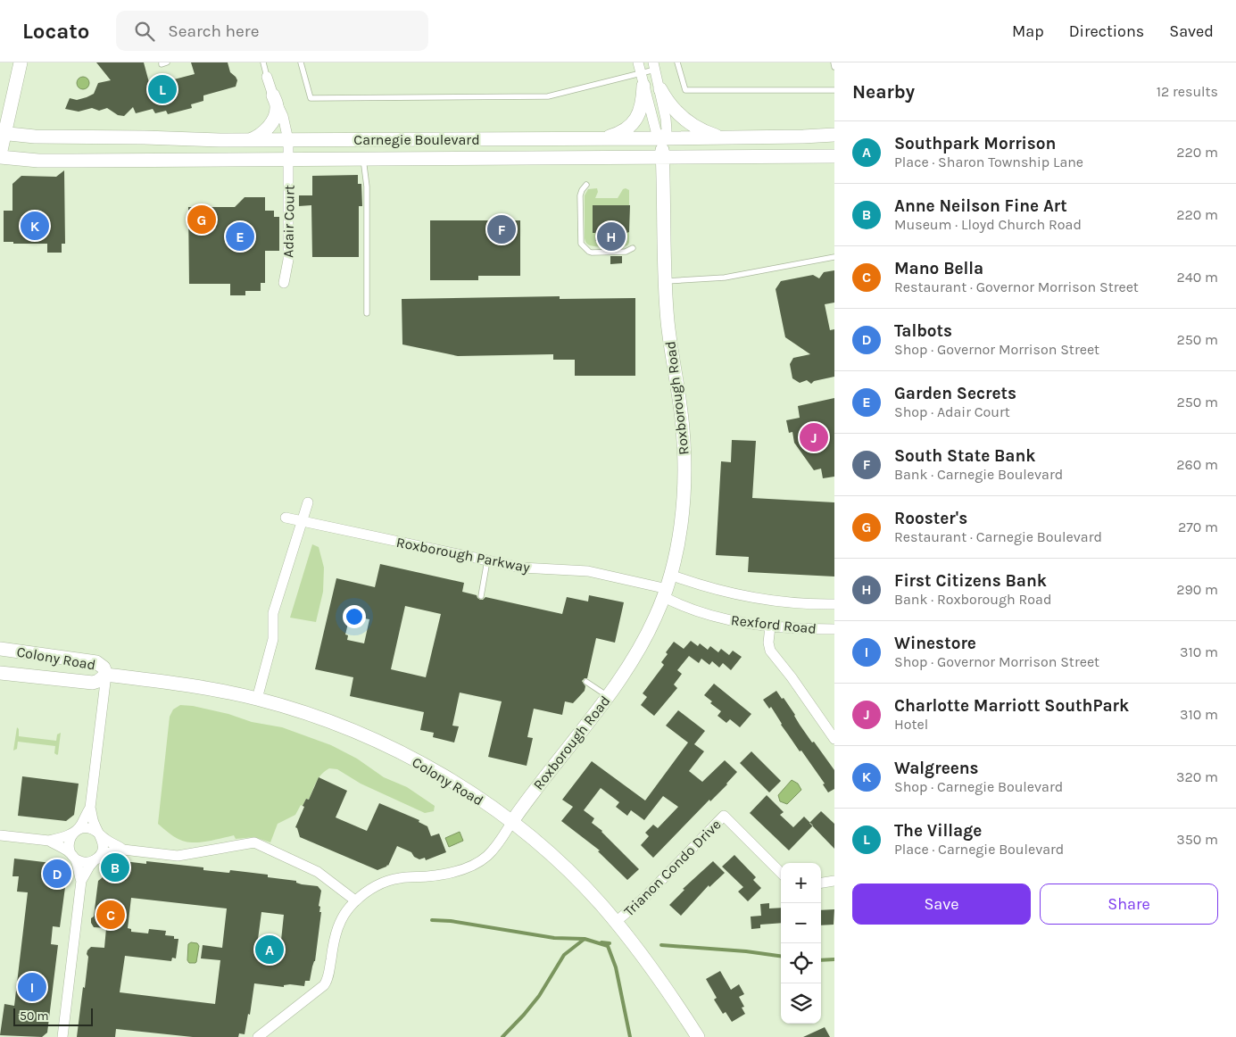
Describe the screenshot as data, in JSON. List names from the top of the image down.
{
  "streets": {
    "street": [
      "Carnegie Boulevard",
      "Adair Court",
      "Roxborough Road",
      "Roxborough Parkway",
      "Rexford Road",
      "Colony Road",
      "Trianon Condo Drive"
    ]
  },
  "crossings": [
    ["Carnegie Boulevard", "Adair Court"],
    ["Carnegie Boulevard", "Roxborough Road"],
    ["Roxborough Road", "Roxborough Parkway"],
    ["Roxborough Road", "Rexford Road"],
    ["Roxborough Road", "Colony Road"],
    ["Roxborough Parkway", "Rexford Road"],
    ["Colony Road", "Trianon Condo Drive"]
  ],
  "scale_bar": "50 m",
  "page": {
    "header": "Locato",
    "search": "Search here",
    "nav": ["Map", "Directions", "Saved"],
    "heading": ["Nearby", "12 results"],
    "pins": [
      "L",
      "G",
      "K",
      "F",
      "E",
      "H",
      "J",
      "B",
      "D",
      "C",
      "A",
      "I"
    ],
    "list": [
      {
        "mark": "A",
        "name": "Southpark Morrison",
        "note": "Place · Sharon Township Lane",
        "value": "220 m"
      },
      {
        "mark": "B",
        "name": "Anne Neilson Fine Art",
        "note": "Museum · Lloyd Church Road",
        "value": "220 m"
      },
      {
        "mark": "C",
        "name": "Mano Bella",
        "note": "Restaurant · Governor Morrison Street",
        "value": "240 m"
      },
      {
        "mark": "D",
        "name": "Talbots",
        "note": "Shop · Governor Morrison Street",
        "value": "250 m"
      },
      {
        "mark": "E",
        "name": "Garden Secrets",
        "note": "Shop · Adair Court",
        "value": "250 m"
      },
      {
        "mark": "F",
        "name": "South State Bank",
        "note": "Bank · Carnegie Boulevard",
        "value": "260 m"
      },
      {
        "mark": "G",
        "name": "Rooster's",
        "note": "Restaurant · Carnegie Boulevard",
        "value": "270 m"
      },
      {
        "mark": "H",
        "name": "First Citizens Bank",
        "note": "Bank · Roxborough Road",
        "value": "290 m"
      },
      {
        "mark": "I",
        "name": "Winestore",
        "note": "Shop · Governor Morrison Street",
        "value": "310 m"
      },
      {
        "mark": "J",
        "name": "Charlotte Marriott SouthPark",
        "note": "Hotel",
        "value": "310 m"
      },
      {
        "mark": "K",
        "name": "Walgreens",
        "note": "Shop · Carnegie Boulevard",
        "value": "320 m"
      },
      {
        "mark": "L",
        "name": "The Village",
        "note": "Place · Carnegie Boulevard",
        "value": "350 m"
      }
    ],
    "map_buttons": ["+", "−"],
    "buttons": ["Save", "Share"],
    "scale": "50 m"
  }
}
